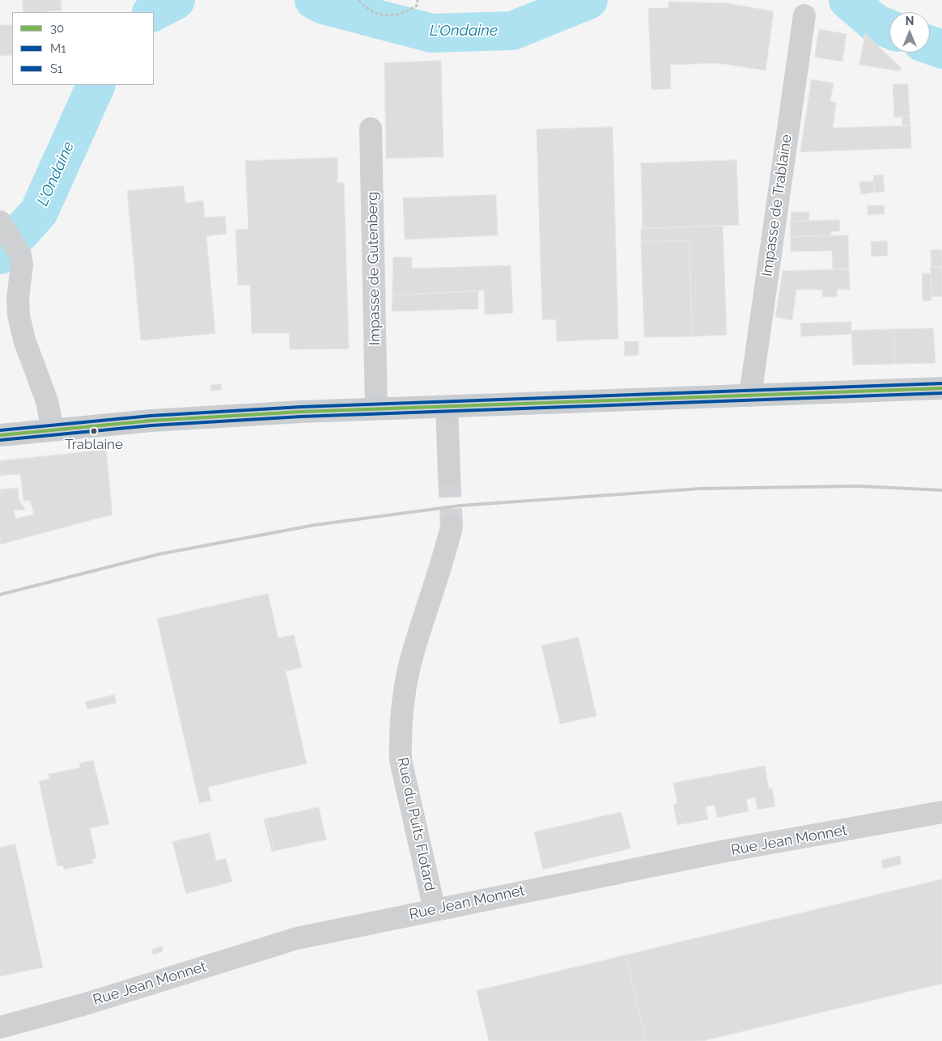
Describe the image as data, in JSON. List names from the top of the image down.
{
  "streets": {
    "street": [
      "Impasse de Trablaine",
      "Impasse de Gutenberg",
      "Rue du Puits Flotard",
      "Rue Jean Monnet"
    ]
  },
  "crossings": [
    ["Rue du Puits Flotard", "Rue Jean Monnet"]
  ],
  "water": ["L'Ondaine"],
  "places": ["Trablaine"],
  "lines": ["transit line S1", "transit line 30", "transit line M1"],
  "legend": ["30", "M1", "S1"],
  "north": "top"
}
